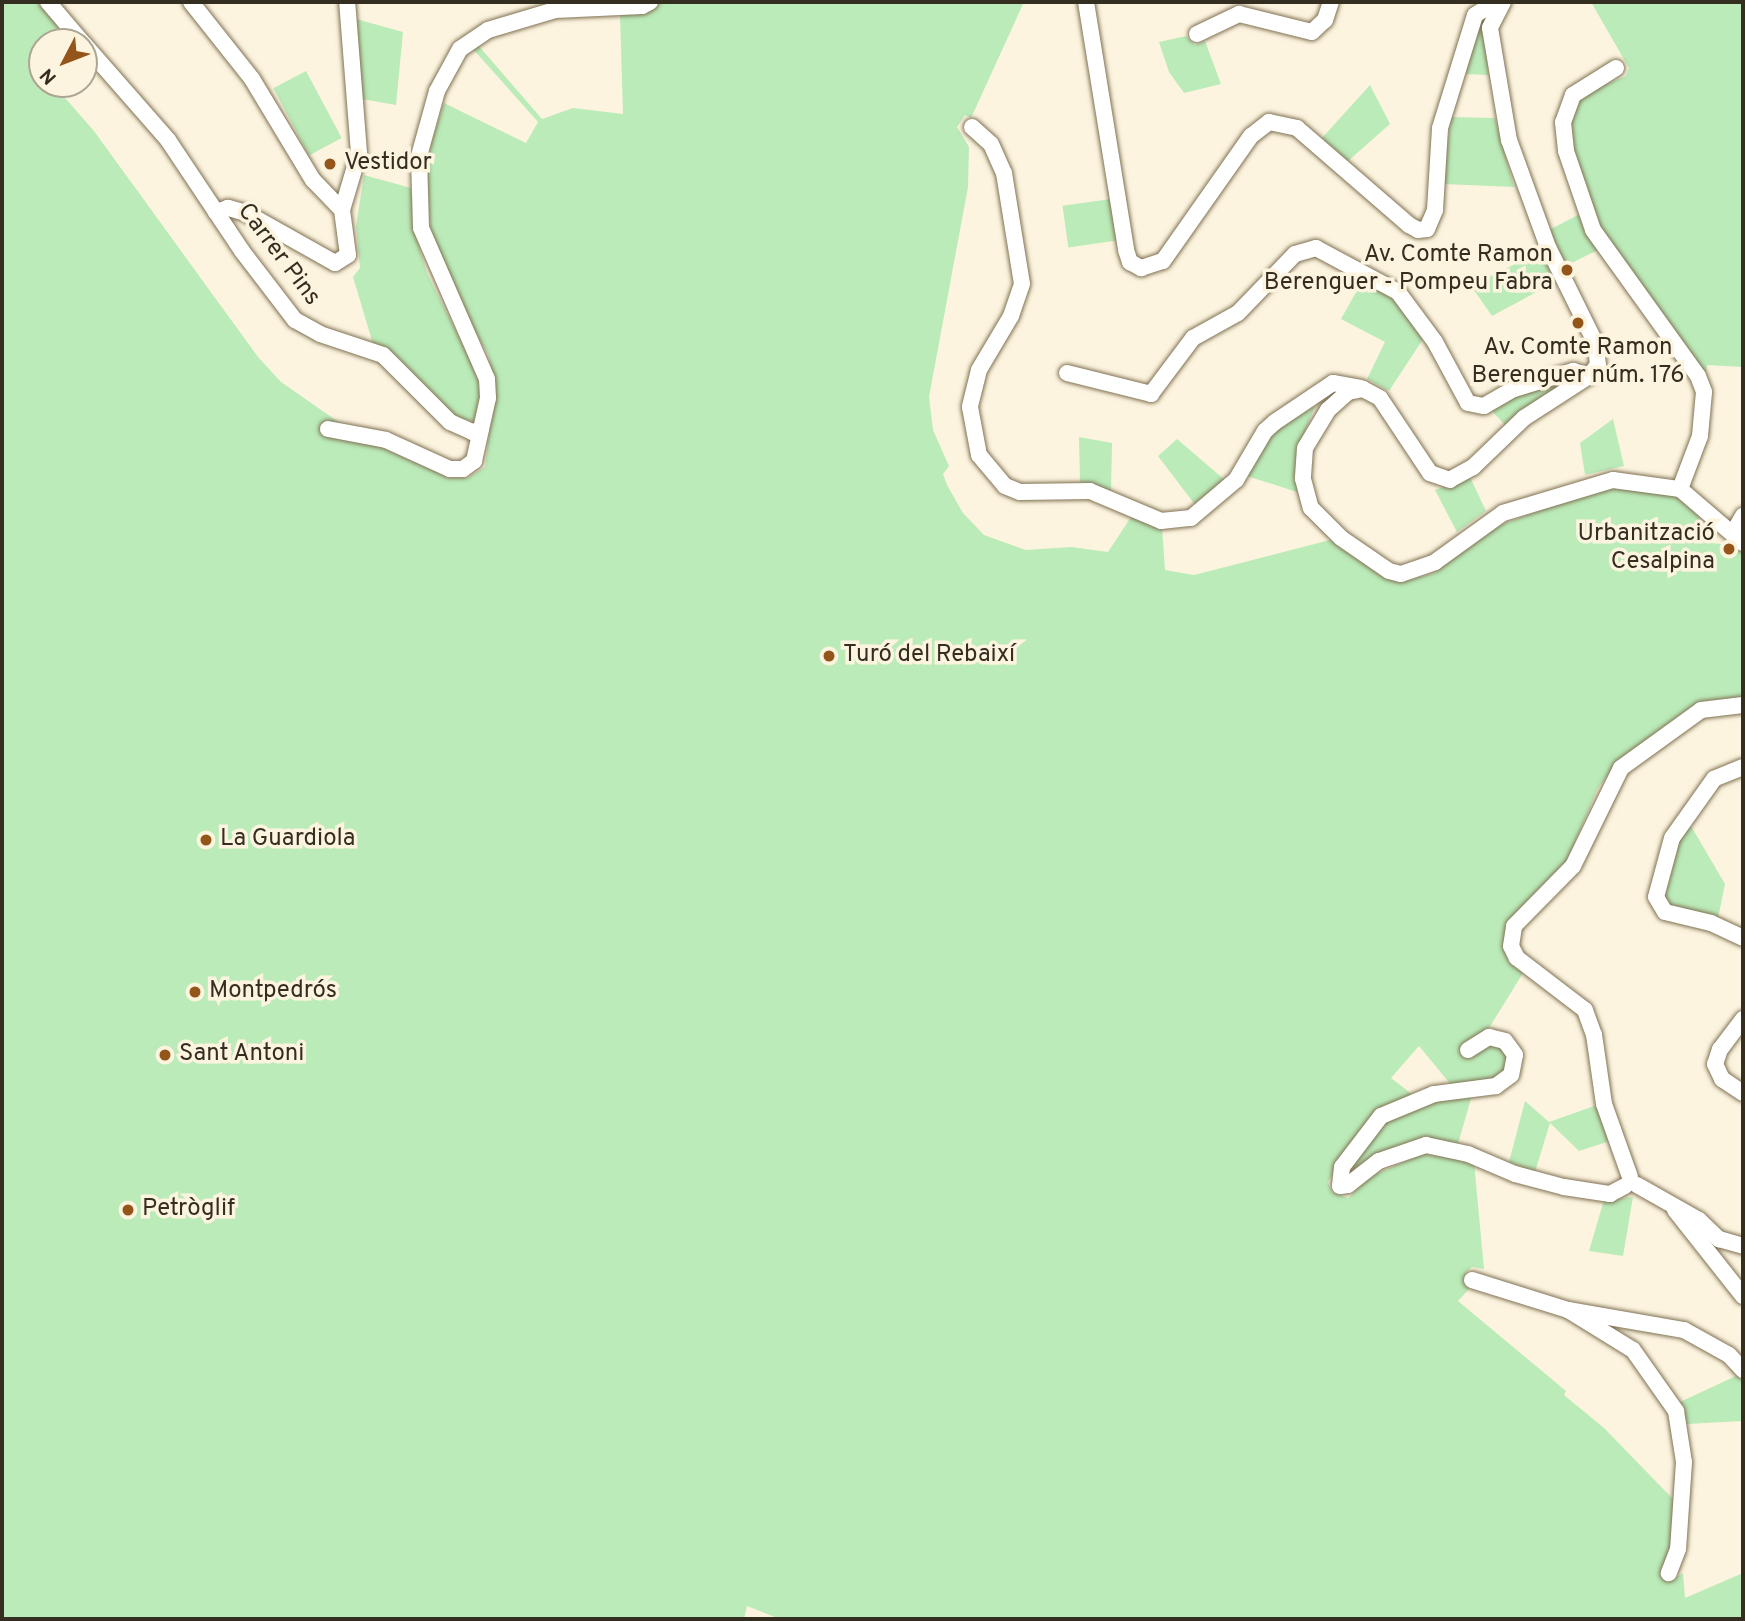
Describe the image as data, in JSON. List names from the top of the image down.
{
  "streets": {
    "street": ["Carrer Pins"]
  },
  "places": [
    "Vestidor",
    "Av. Comte Ramon Berenguer - Pompeu Fabra",
    "Av. Comte Ramon Berenguer núm. 176",
    "Urbanització Cesalpina",
    "Turó del Rebaixí",
    "La Guardiola",
    "Montpedrós",
    "Sant Antoni",
    "Petròglif"
  ],
  "north": "bottom left"
}
